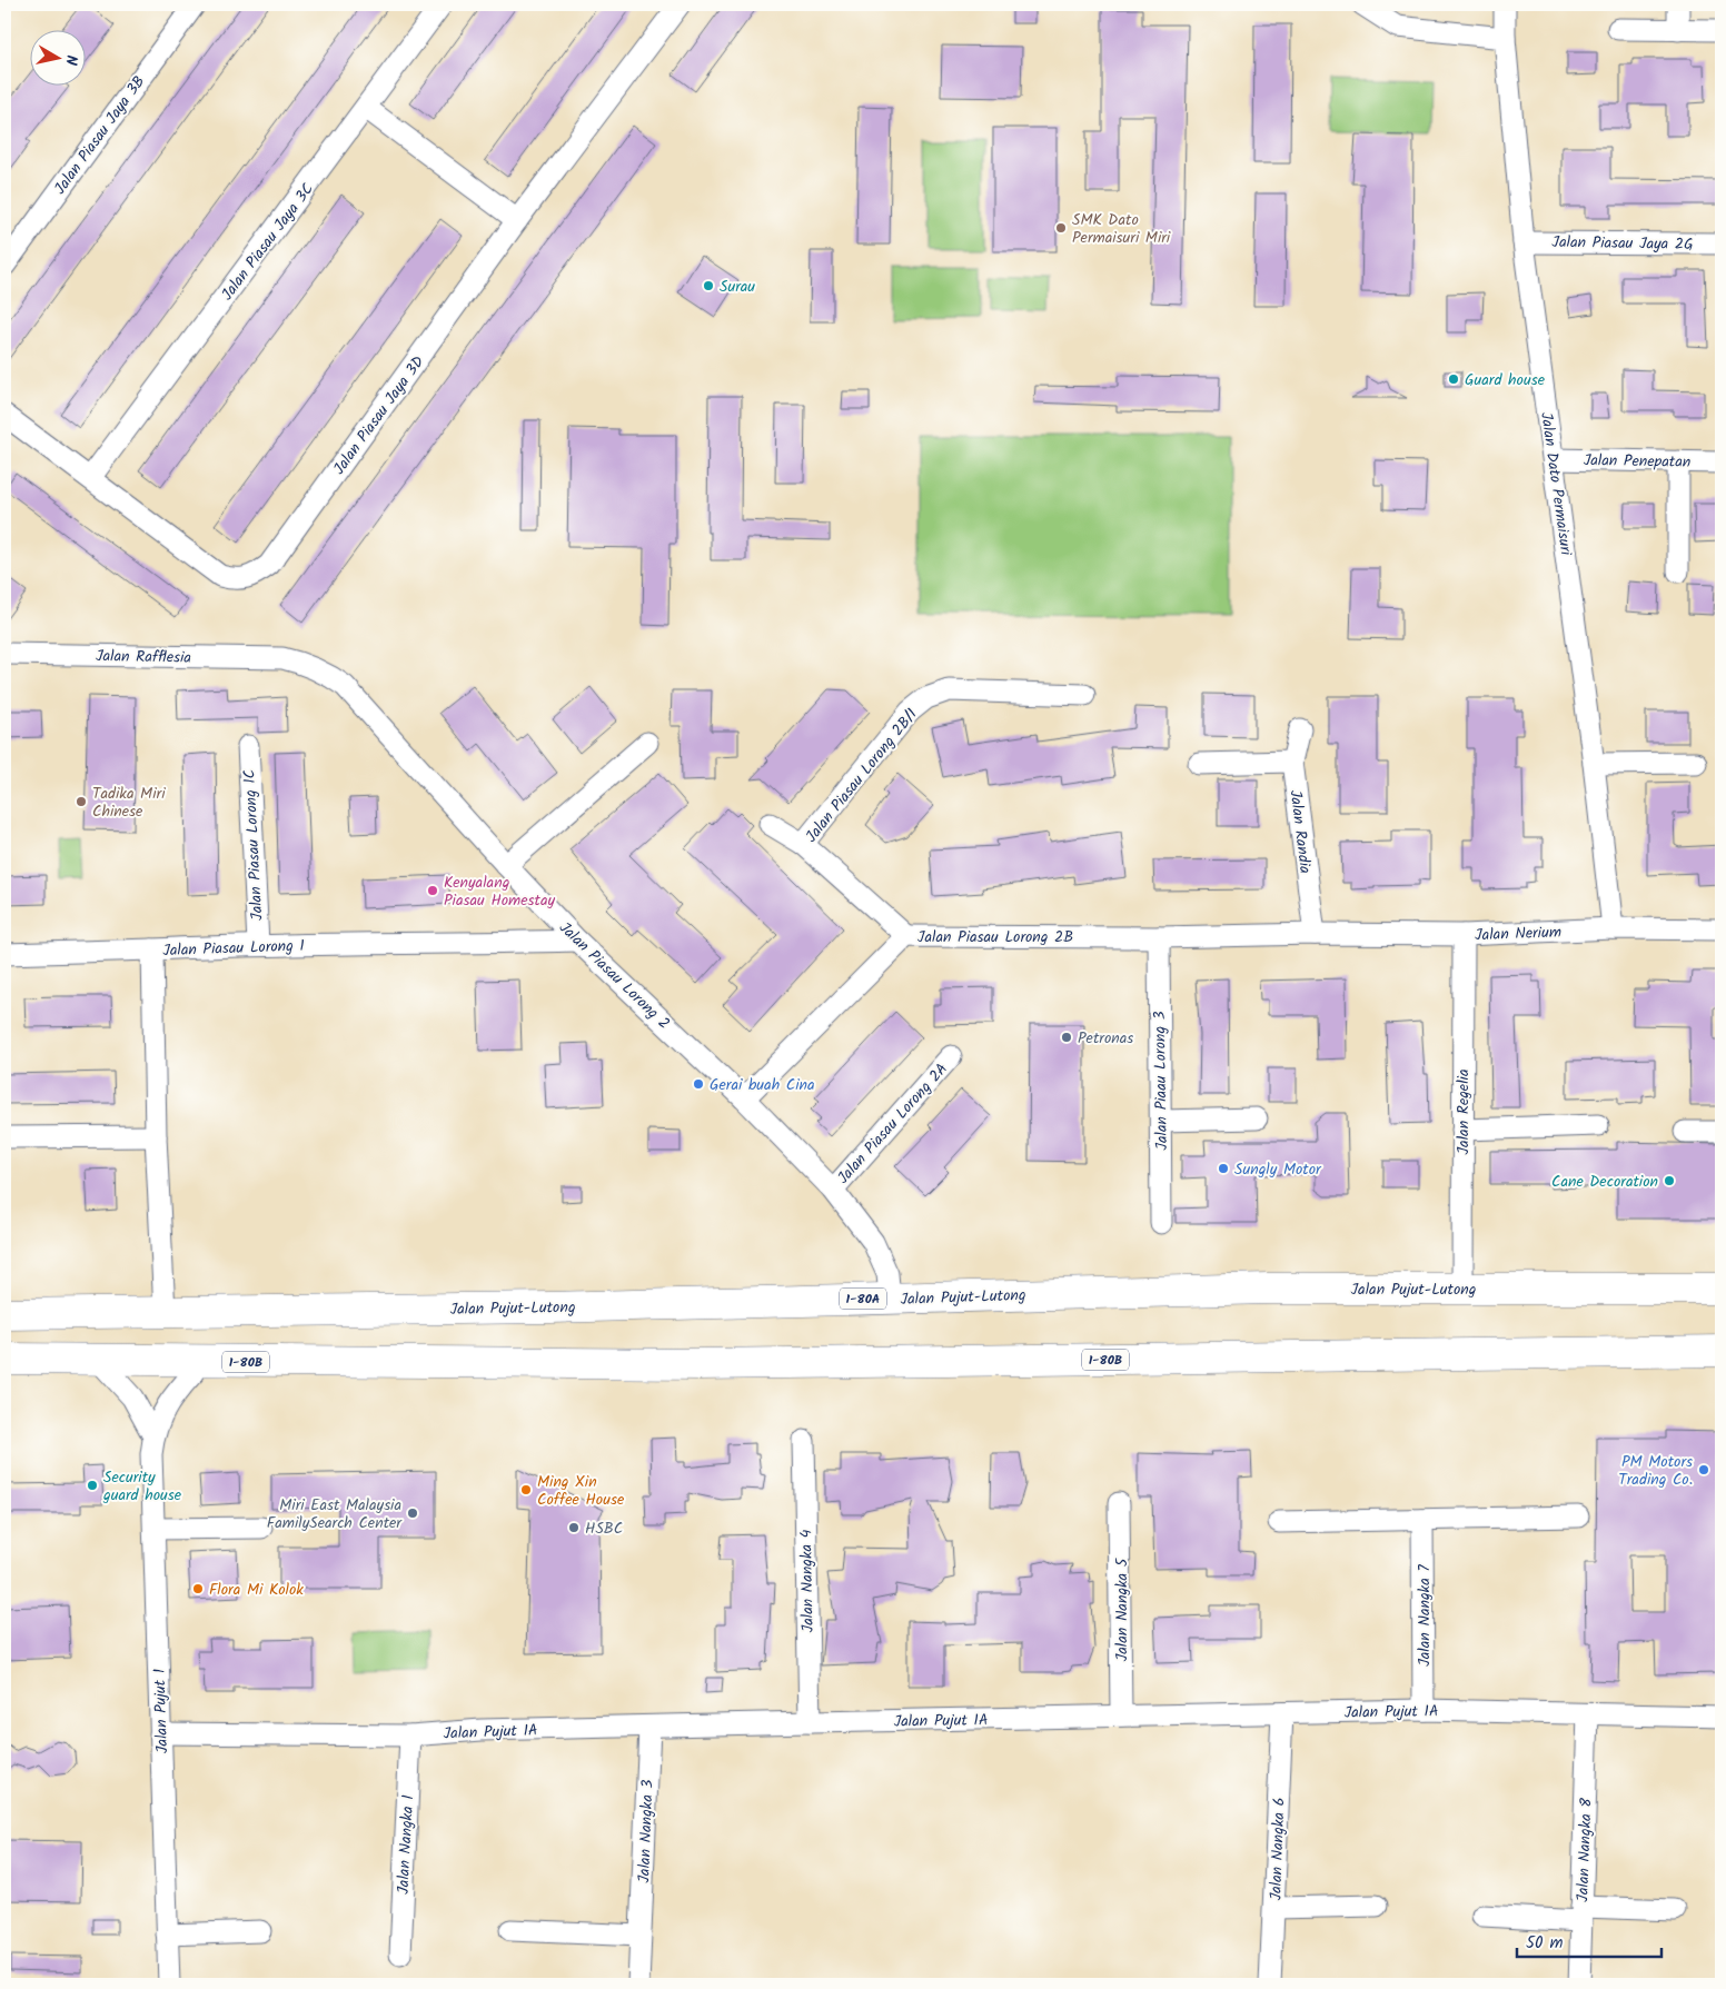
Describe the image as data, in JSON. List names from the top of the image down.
{
  "streets": {
    "highway": ["Jalan Pujut-Lutong", "1-80A", "1-80B"],
    "street": [
      "Jalan Piasau Jaya 3B",
      "Jalan Piasau Jaya 3C",
      "Jalan Piasau Jaya 2G",
      "Jalan Piasau Jaya 3D",
      "Jalan Penepatan",
      "Jalan Dato Permaisuri",
      "Jalan Rafflesia",
      "Jalan Piasau Lorong 2B/1",
      "Jalan Randia",
      "Jalan Piasau Lorong 1C",
      "Jalan Nerium",
      "Jalan Piasau Lorong 2B",
      "Jalan Piasau Lorong 1",
      "Jalan Piasau Lorong 2",
      "Jalan Piaau Lorong 3",
      "Jalan Regelia",
      "Jalan Piasau Lorong 2A",
      "Jalan Nangka 4",
      "Jalan Nangka 5",
      "Jalan Nangka 7",
      "Jalan Pujut 1",
      "Jalan Pujut 1A",
      "Jalan Nangka 3",
      "Jalan Nangka 1",
      "Jalan Nangka 6",
      "Jalan Nangka 8"
    ]
  },
  "crossings": [
    ["Jalan Piasau Jaya 3C", "Jalan Piasau Jaya 3D"],
    ["Jalan Piasau Jaya 2G", "Jalan Dato Permaisuri"],
    ["Jalan Penepatan", "Jalan Dato Permaisuri"],
    ["Jalan Dato Permaisuri", "Jalan Nerium"],
    ["Jalan Rafflesia", "Jalan Piasau Lorong 2"],
    ["Jalan Piasau Lorong 2B/1", "Jalan Piasau Lorong 2B"],
    ["Jalan Randia", "Jalan Nerium"],
    ["Jalan Randia", "Jalan Piasau Lorong 2B"],
    ["Jalan Piasau Lorong 1C", "Jalan Piasau Lorong 1"],
    ["Jalan Nerium", "Jalan Piasau Lorong 2B"],
    ["Jalan Nerium", "Jalan Regelia"],
    ["Jalan Piasau Lorong 2B", "Jalan Piasau Lorong 2"],
    ["Jalan Piasau Lorong 2B", "Jalan Piaau Lorong 3"],
    ["Jalan Piasau Lorong 1", "Jalan Piasau Lorong 2"],
    ["Jalan Piasau Lorong 1", "Jalan Pujut-Lutong"],
    ["Jalan Piasau Lorong 2", "Jalan Piasau Lorong 2A"],
    ["Jalan Piasau Lorong 2", "Jalan Pujut-Lutong"],
    ["Jalan Regelia", "Jalan Pujut-Lutong"],
    ["1-80B", "Jalan Pujut 1"],
    ["Jalan Nangka 4", "Jalan Pujut 1A"],
    ["Jalan Nangka 5", "Jalan Pujut 1A"],
    ["Jalan Nangka 7", "Jalan Pujut 1A"],
    ["Jalan Pujut 1", "Jalan Pujut 1A"],
    ["Jalan Pujut 1A", "Jalan Nangka 3"],
    ["Jalan Pujut 1A", "Jalan Nangka 1"],
    ["Jalan Pujut 1A", "Jalan Nangka 6"],
    ["Jalan Pujut 1A", "Jalan Nangka 8"]
  ],
  "places": [
    "SMK Dato Permaisuri Miri",
    "Surau",
    "Guard house",
    "Tadika Miri Chinese",
    "Kenyalang Piasau Homestay",
    "Petronas",
    "Gerai buah Cina",
    "Sungly Motor",
    "Cane Decoration",
    "PM Motors Trading Co.",
    "Security guard house",
    "Ming Xin Coffee House",
    "Miri East Malaysia FamilySearch Center",
    "HSBC",
    "Flora Mi Kolok"
  ],
  "scale_bar": "50 m",
  "north": "right"
}
